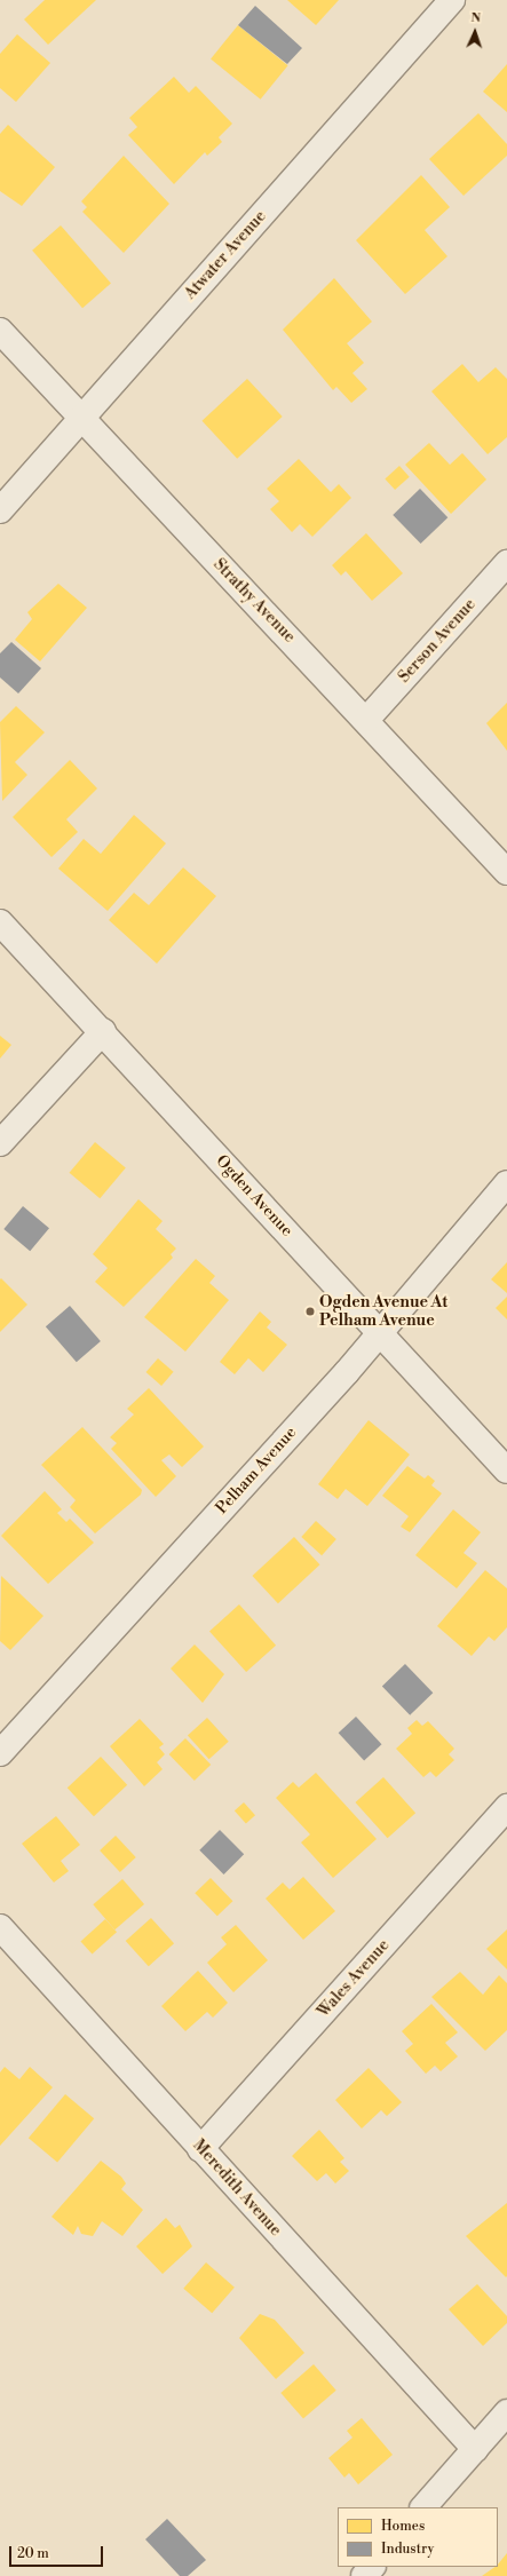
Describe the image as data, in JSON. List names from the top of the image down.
{
  "streets": {
    "street": [
      "Atwater Avenue",
      "Strathy Avenue",
      "Serson Avenue",
      "Ogden Avenue",
      "Pelham Avenue",
      "Wales Avenue",
      "Meredith Avenue"
    ]
  },
  "crossings": [
    ["Atwater Avenue", "Strathy Avenue"],
    ["Strathy Avenue", "Serson Avenue"],
    ["Ogden Avenue", "Pelham Avenue"],
    ["Wales Avenue", "Meredith Avenue"]
  ],
  "places": ["Ogden Avenue At Pelham Avenue"],
  "legend": ["Homes", "Industry"],
  "scale_bar": "20 m",
  "north": "top"
}
